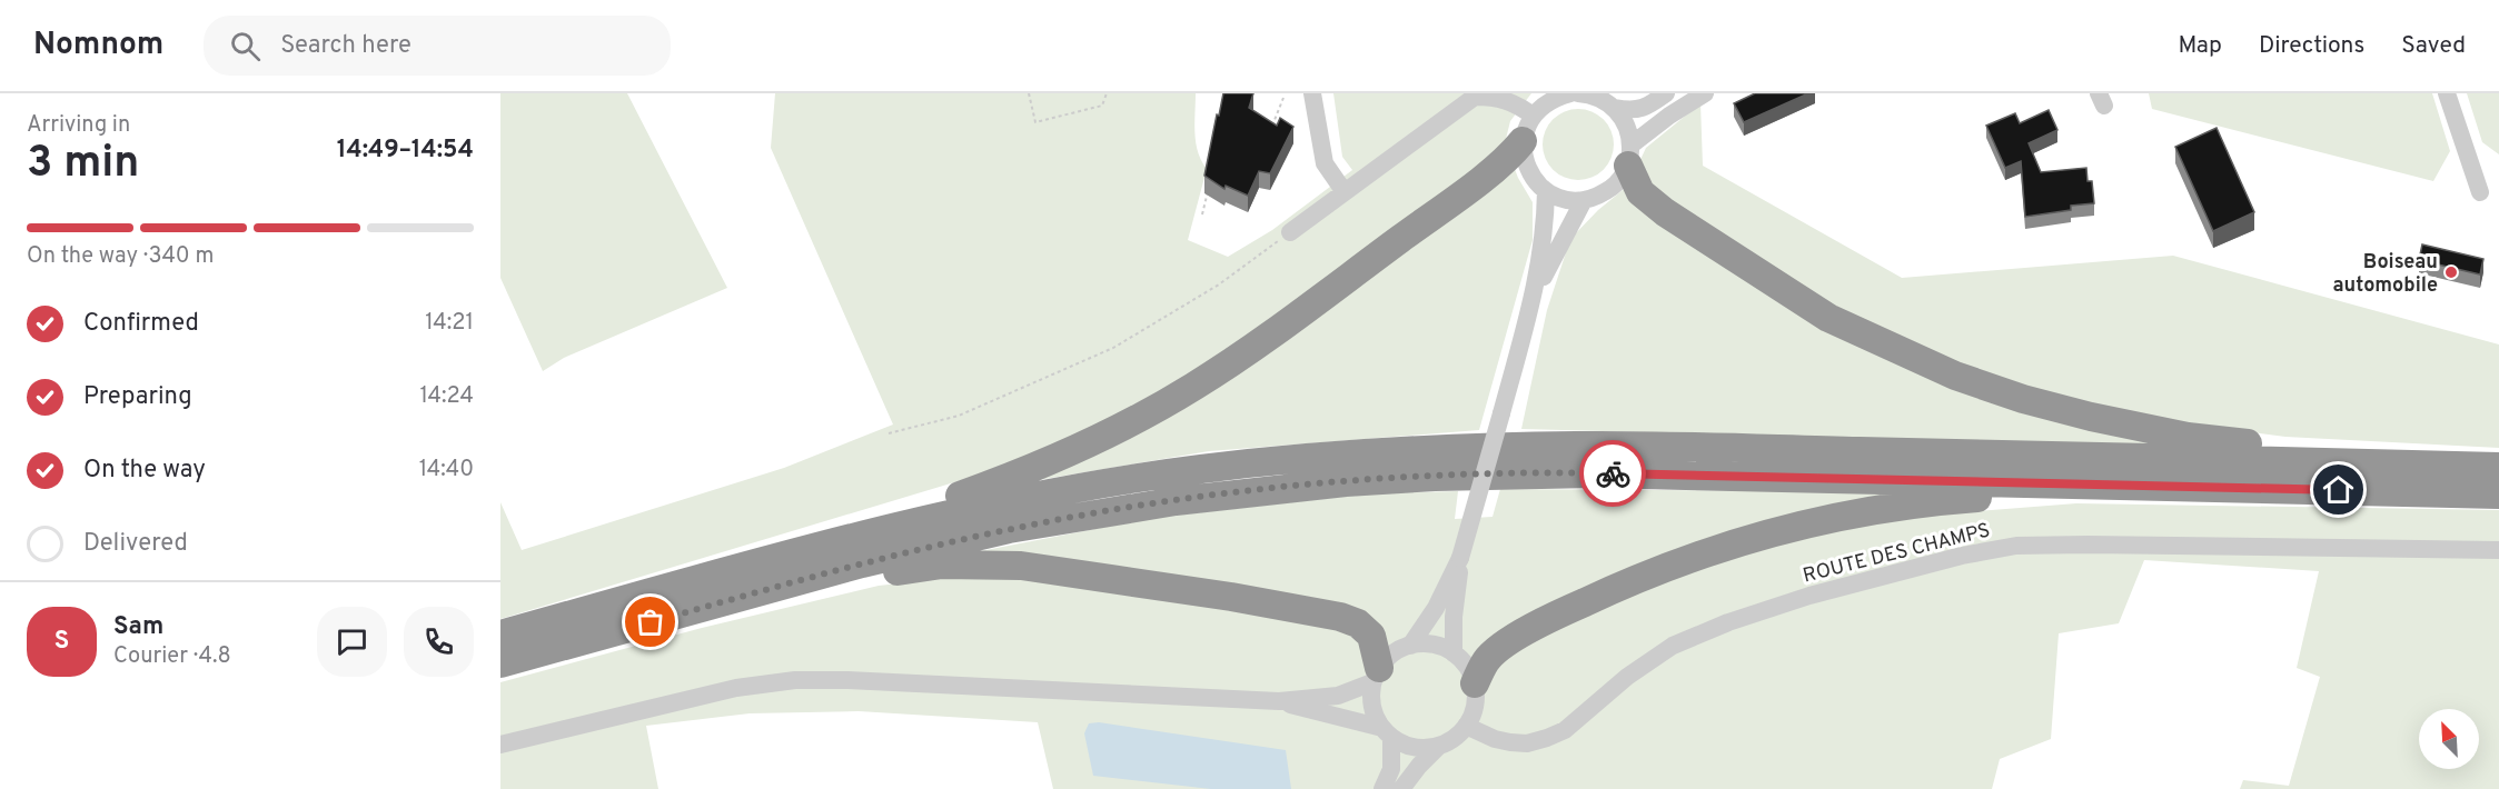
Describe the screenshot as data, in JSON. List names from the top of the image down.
{
  "streets": {
    "street": ["ROUTE DES CHAMPS"]
  },
  "places": ["Boiseau automobile"],
  "north": "top left",
  "page": {
    "header": "Nomnom",
    "search": "Search here",
    "nav": ["Map", "Directions", "Saved"],
    "heading": ["3 min", "Arriving in", "14:49–14:54"],
    "panel": ["Sam", "Courier · 4.8"],
    "bar": "On the way · 340 m",
    "list": [
      ["Confirmed", "14:21"],
      ["Preparing", "14:24"],
      ["On the way", "14:40"],
      "Delivered"
    ],
    "round": "S"
  }
}
